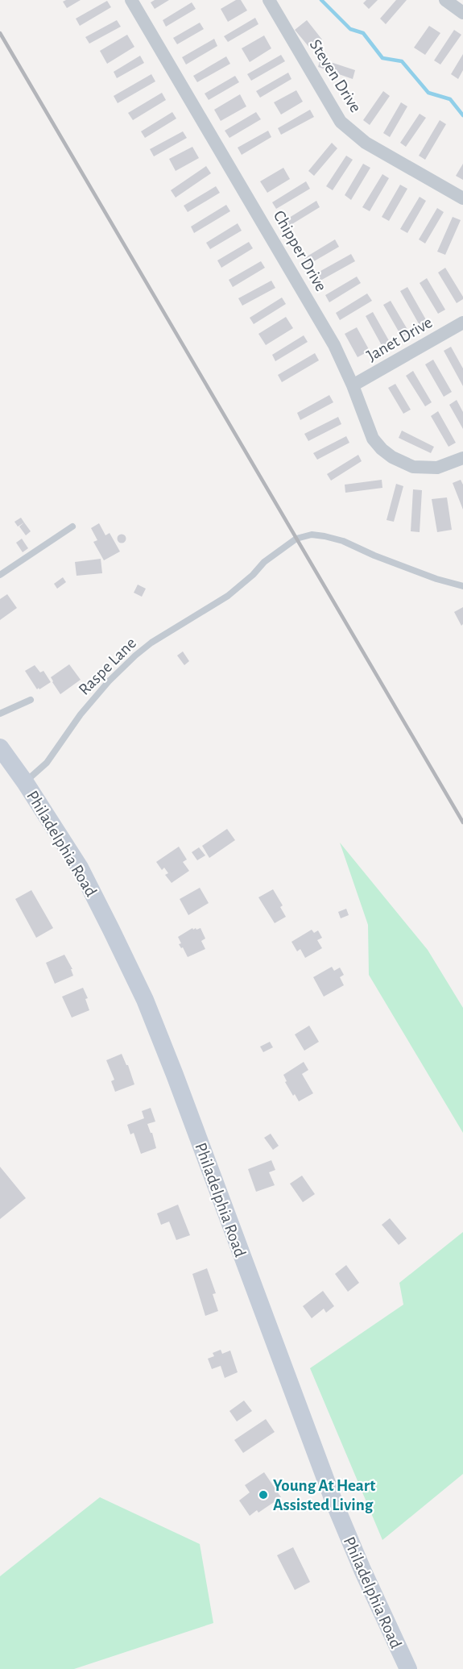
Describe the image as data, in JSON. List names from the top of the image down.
{
  "streets": {
    "main road": ["Philadelphia Road"],
    "street": ["Steven Drive", "Chipper Drive", "Janet Drive"],
    "lane": ["Raspe Lane"]
  },
  "crossings": [
    ["Chipper Drive", "Janet Drive"],
    ["Raspe Lane", "Philadelphia Road"]
  ],
  "places": ["Young At Heart Assisted Living"]
}
